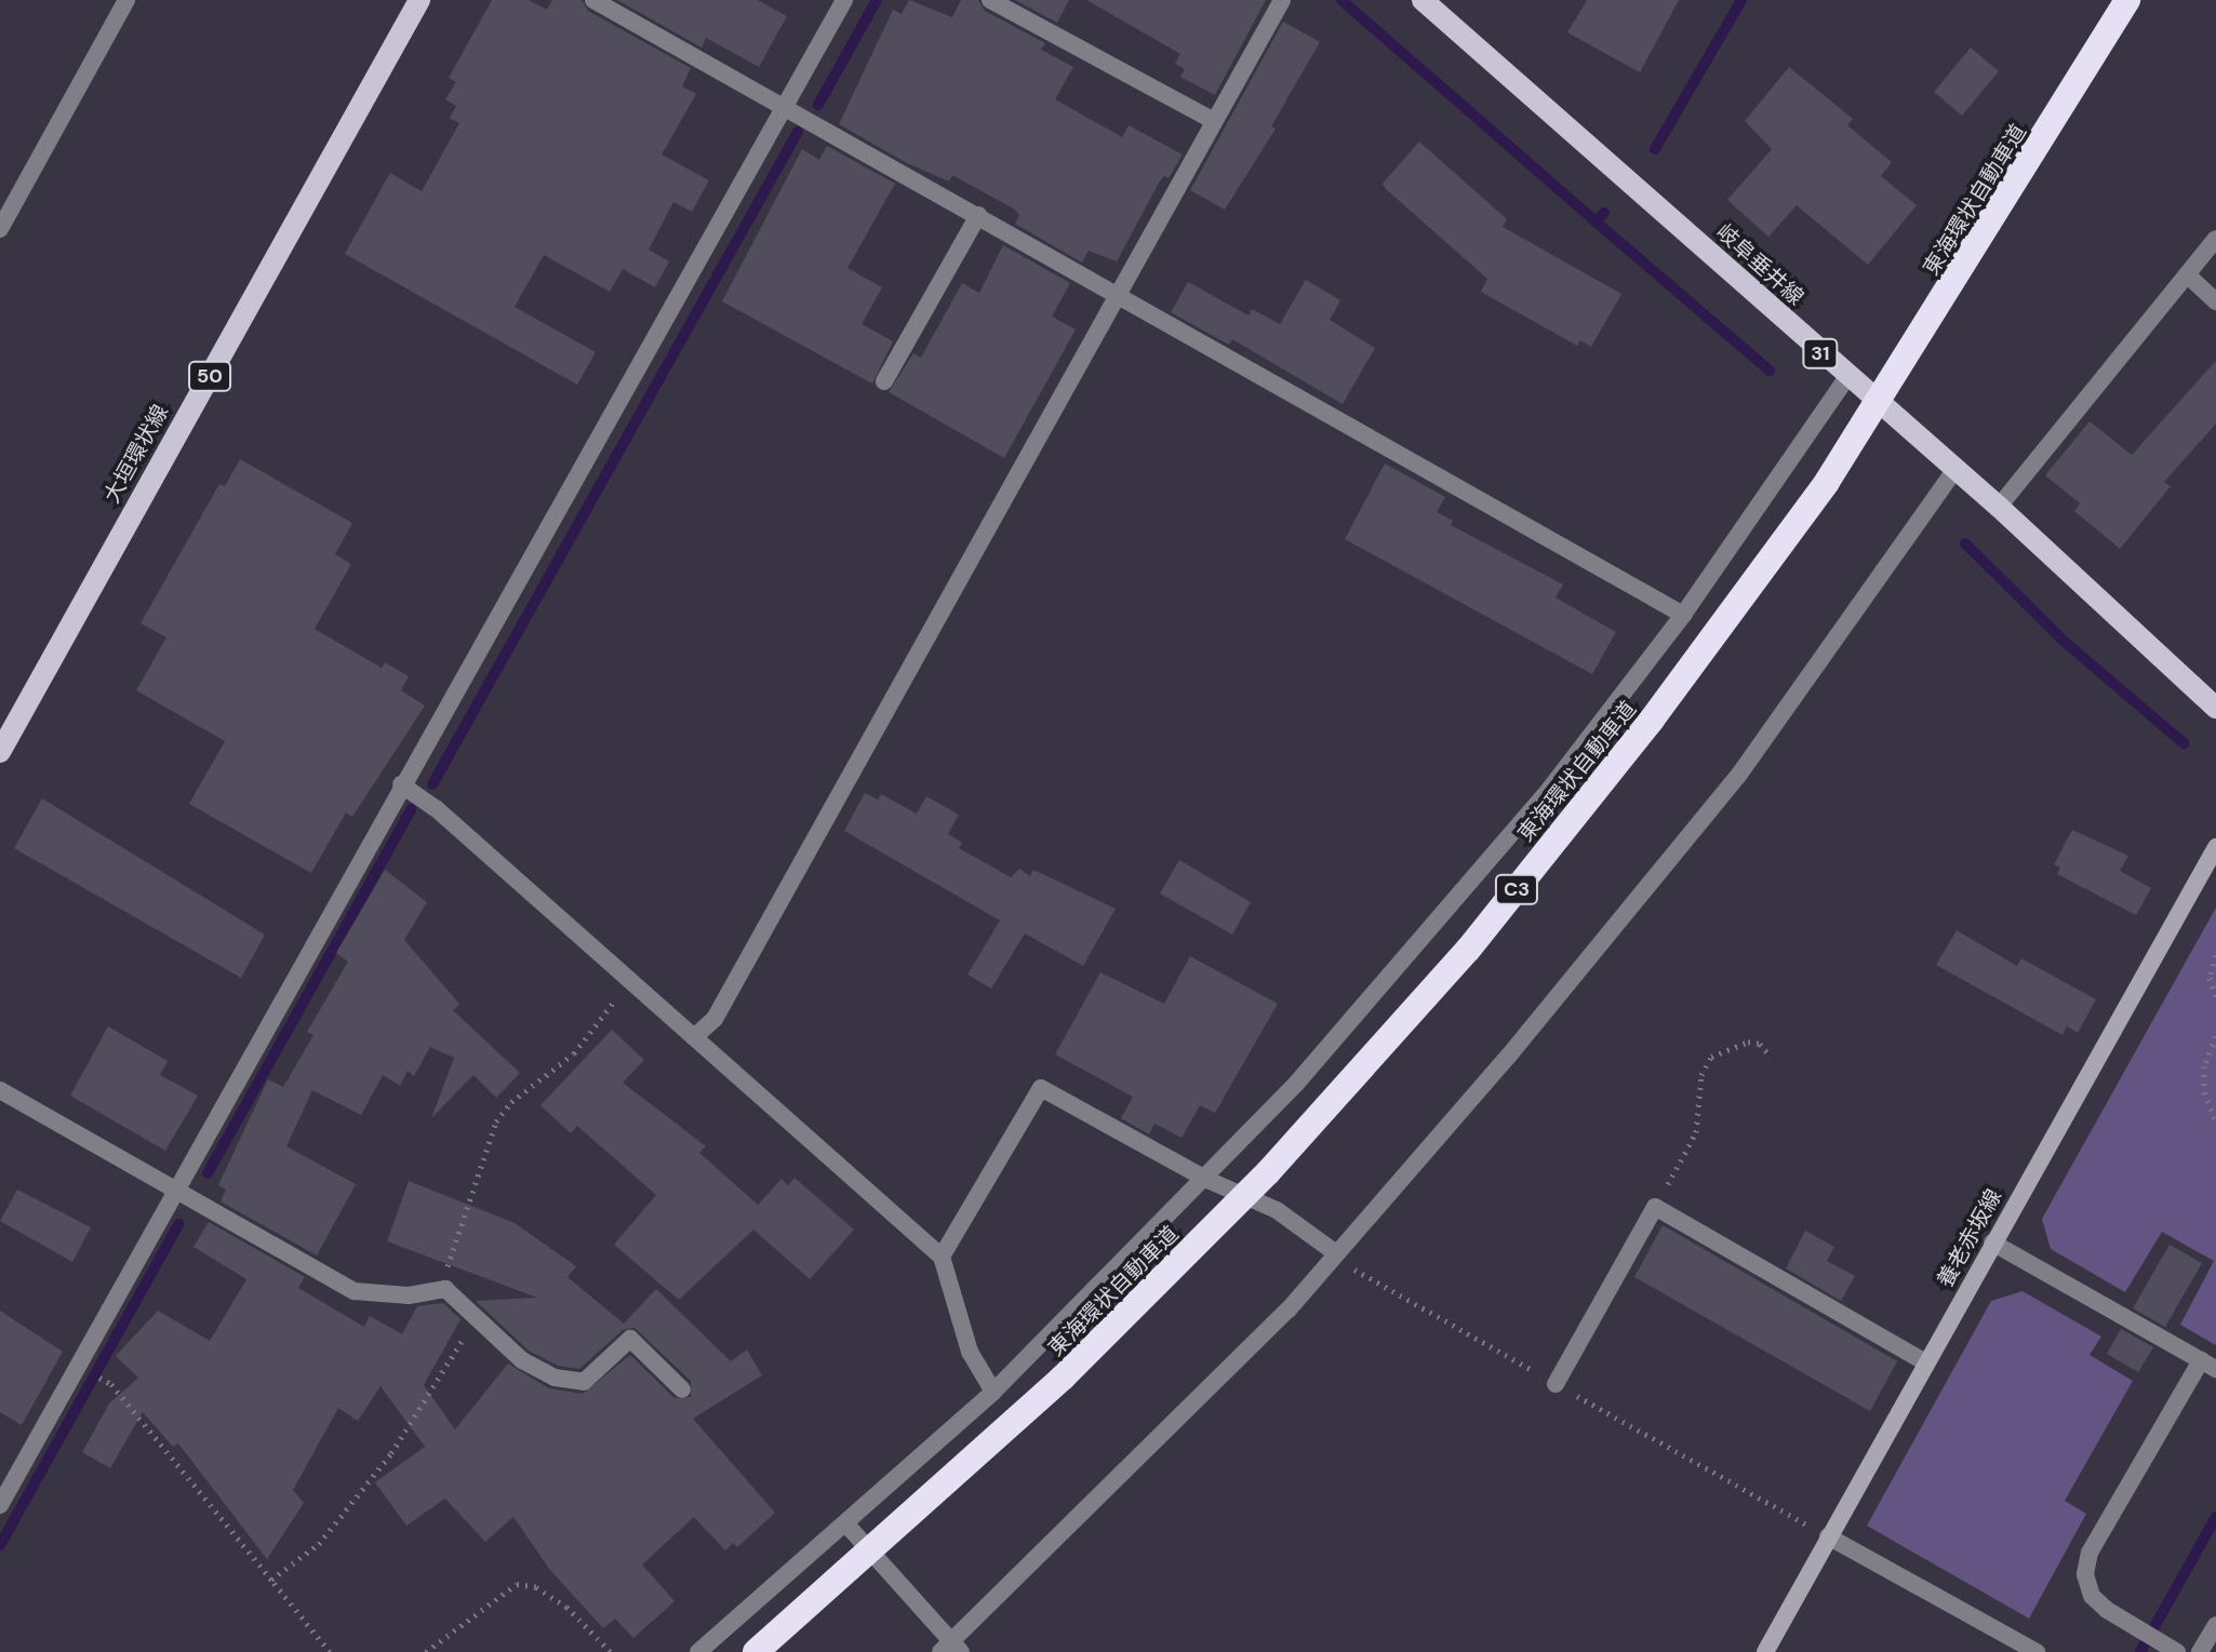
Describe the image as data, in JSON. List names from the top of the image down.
{
  "streets": {
    "highway": ["東海環状自動車道", "C3"],
    "main road": [
      "岐阜垂井線",
      "31",
      "50",
      "大垣環状線",
      "養老赤坂線"
    ]
  }
}
